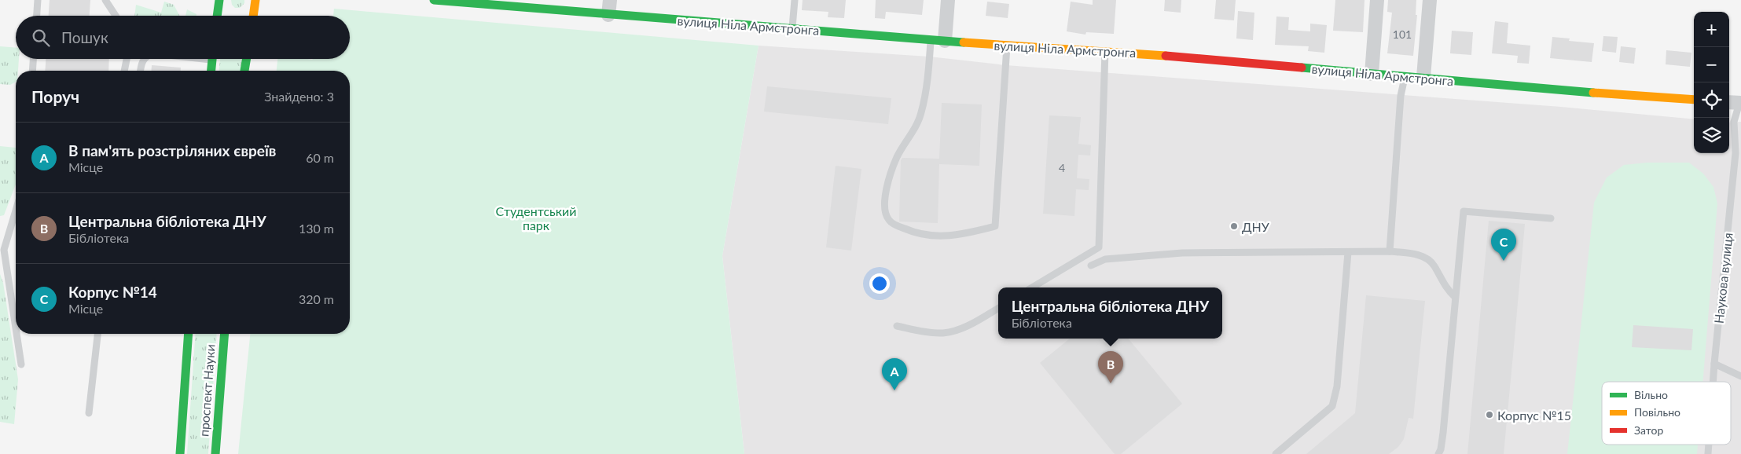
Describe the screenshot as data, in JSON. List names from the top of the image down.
{
  "streets": {
    "street": ["вулиця Ніла Армстронга", "проспект Науки"],
    "lane": ["Наукова вулиця"]
  },
  "parks": ["Студентський парк"],
  "places": ["ДНУ", "Корпус №15"],
  "house_numbers": ["101", "4"],
  "legend": ["Вільно", "Повільно", "Затор"],
  "page": {
    "map_buttons": ["+", "−"],
    "search": "Пошук",
    "heading": ["Поруч", "Знайдено: 3"],
    "list": [
      {
        "mark": "A",
        "name": "В пам'ять розстріляних євреїв",
        "note": "Місце",
        "value": "60 m"
      },
      {
        "mark": "B",
        "name": "Центральна бібліотека ДНУ",
        "note": "Бібліотека",
        "value": "130 m"
      },
      {
        "mark": "C",
        "name": "Корпус №14",
        "note": "Місце",
        "value": "320 m"
      }
    ],
    "pins": ["C", "B", "A"],
    "popup": ["Центральна бібліотека ДНУ", "Бібліотека"]
  }
}
